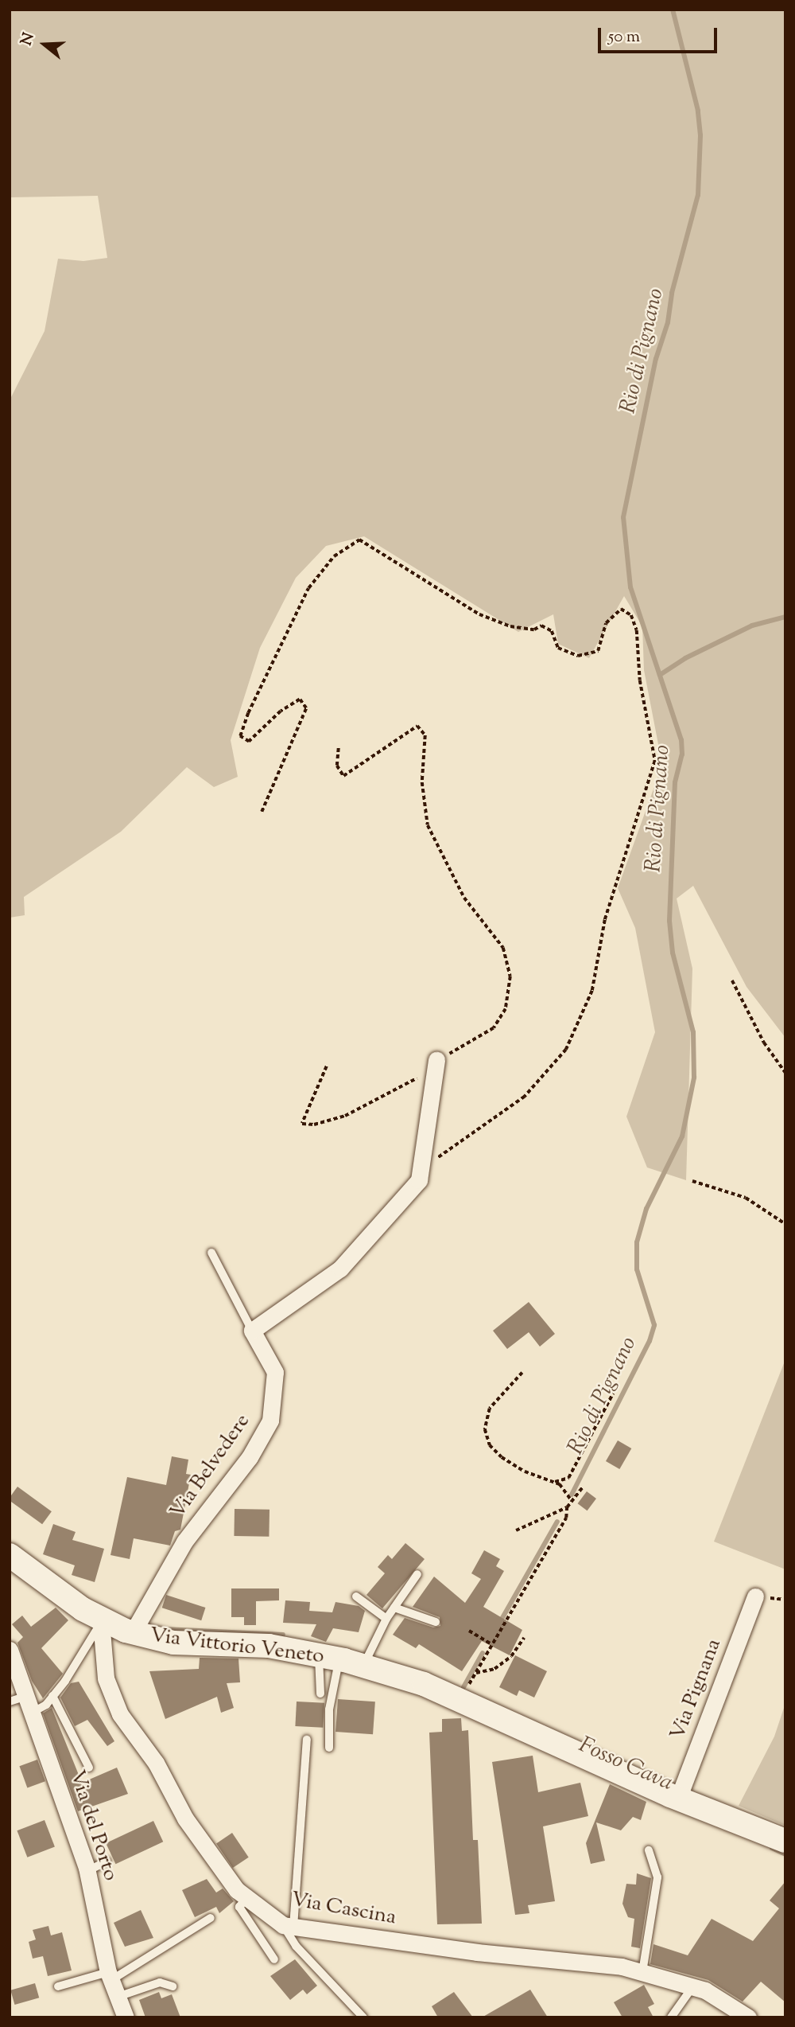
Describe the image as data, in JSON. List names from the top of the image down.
{
  "streets": {
    "street": [
      "Via Belvedere",
      "Via Vittorio Veneto",
      "Via Pignana",
      "Via del Porto",
      "Via Cascina"
    ]
  },
  "crossings": [
    ["Via Belvedere", "Via Vittorio Veneto"],
    ["Via Vittorio Veneto", "Via Pignana"],
    ["Via Vittorio Veneto", "Via Cascina"]
  ],
  "water": ["Rio di Pignano", "Fosso Cava"],
  "scale_bar": "50 m",
  "north": "left"
}
